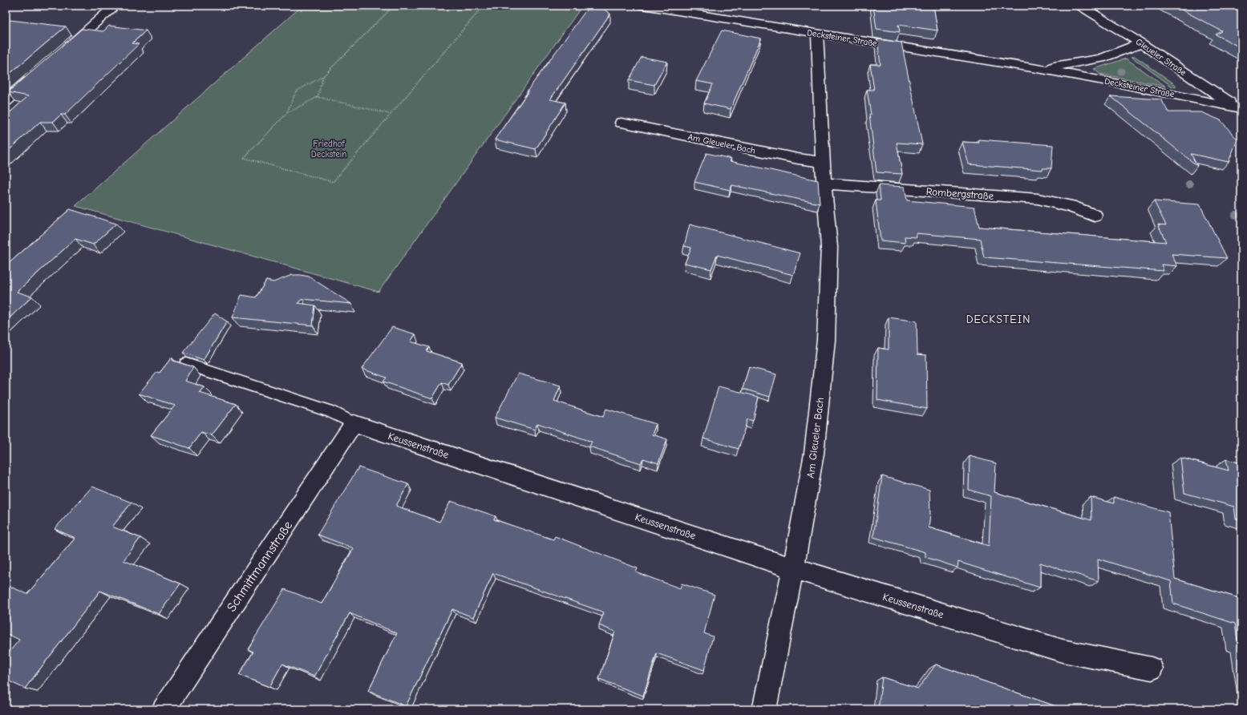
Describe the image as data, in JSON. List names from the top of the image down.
{
  "streets": {
    "street": [
      "Decksteiner Straße",
      "Gleueler Straße",
      "Am Gleueler Bach",
      "Rombergstraße",
      "Keussenstraße",
      "Schmittmannstraße"
    ]
  },
  "crossings": [
    ["Decksteiner Straße", "Gleueler Straße"],
    ["Decksteiner Straße", "Am Gleueler Bach"],
    ["Am Gleueler Bach", "Rombergstraße"],
    ["Am Gleueler Bach", "Keussenstraße"],
    ["Keussenstraße", "Schmittmannstraße"]
  ],
  "districts": ["DECKSTEIN"],
  "parks": ["Friedhof Deckstein"]
}
